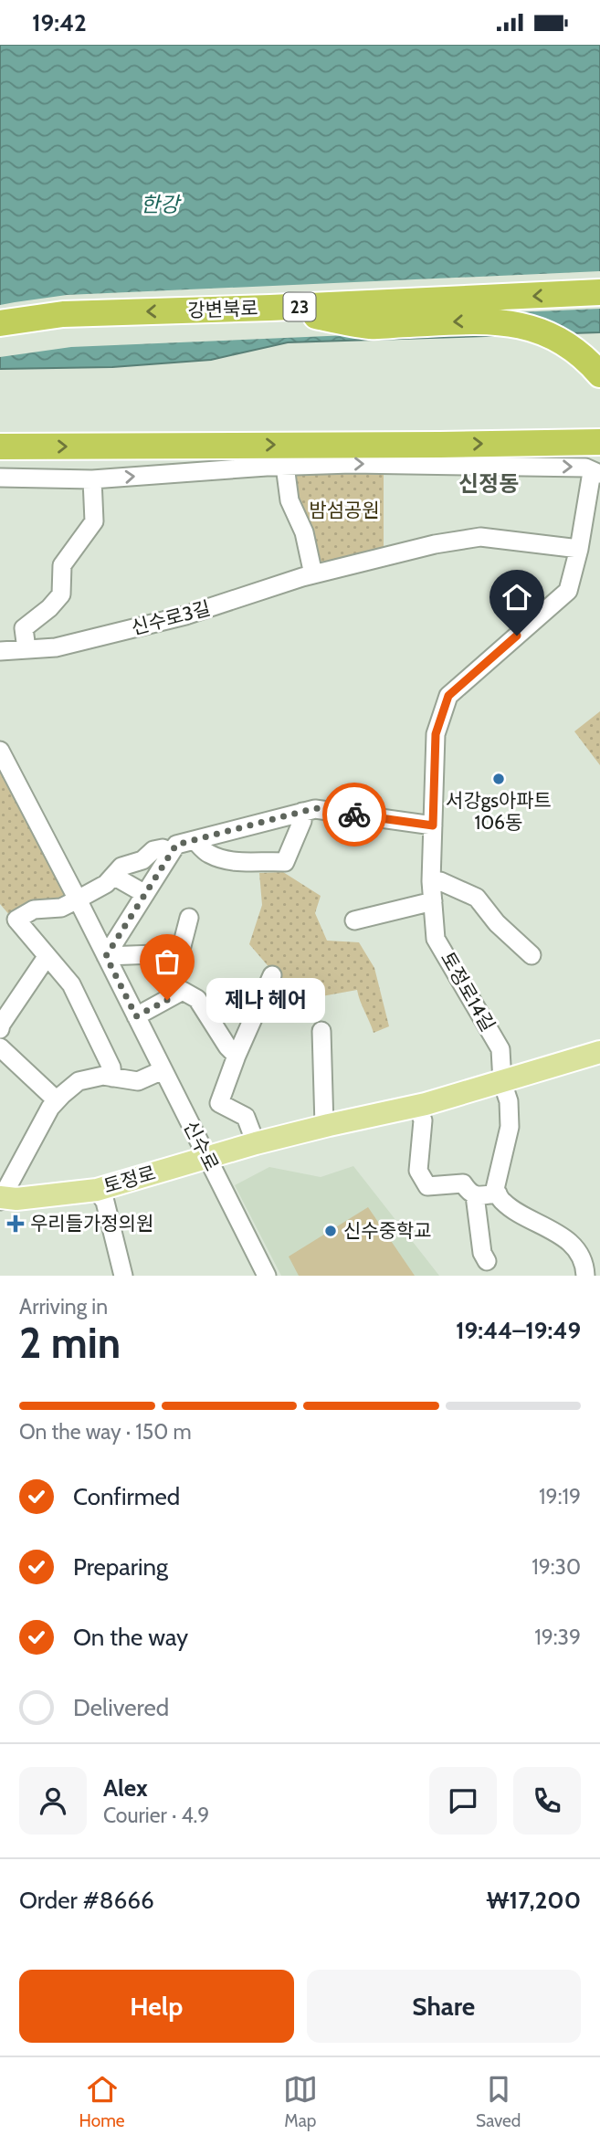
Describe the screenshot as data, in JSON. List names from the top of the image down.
{
  "streets": {
    "highway": ["23", "강변북로"],
    "main road": ["토정로"],
    "street": ["신수로3길", "토정로14길", "신수로"]
  },
  "crossings": [
    ["신수로3길", "토정로14길"],
    ["토정로14길", "토정로"],
    ["신수로", "토정로"]
  ],
  "districts": ["신정동"],
  "water": ["한강"],
  "parks": ["밤섬공원"],
  "places": {
    "other": ["서강gs아파트 106동", "제나 헤어", "신수중학교"],
    "health": ["우리들가정의원"]
  },
  "page": {
    "status": "19:42",
    "bubble": "제나 헤어",
    "heading": ["2 min", "Arriving in", "19:44–19:49"],
    "panel": [
      "Alex",
      "Courier · 4.9",
      "Order #8666",
      "₩17,200"
    ],
    "bar": "On the way · 150 m",
    "list": [
      ["Confirmed", "19:19"],
      ["Preparing", "19:30"],
      ["On the way", "19:39"],
      "Delivered"
    ],
    "buttons": ["Help", "Share"],
    "tabs": ["Home", "Map", "Saved"]
  }
}
